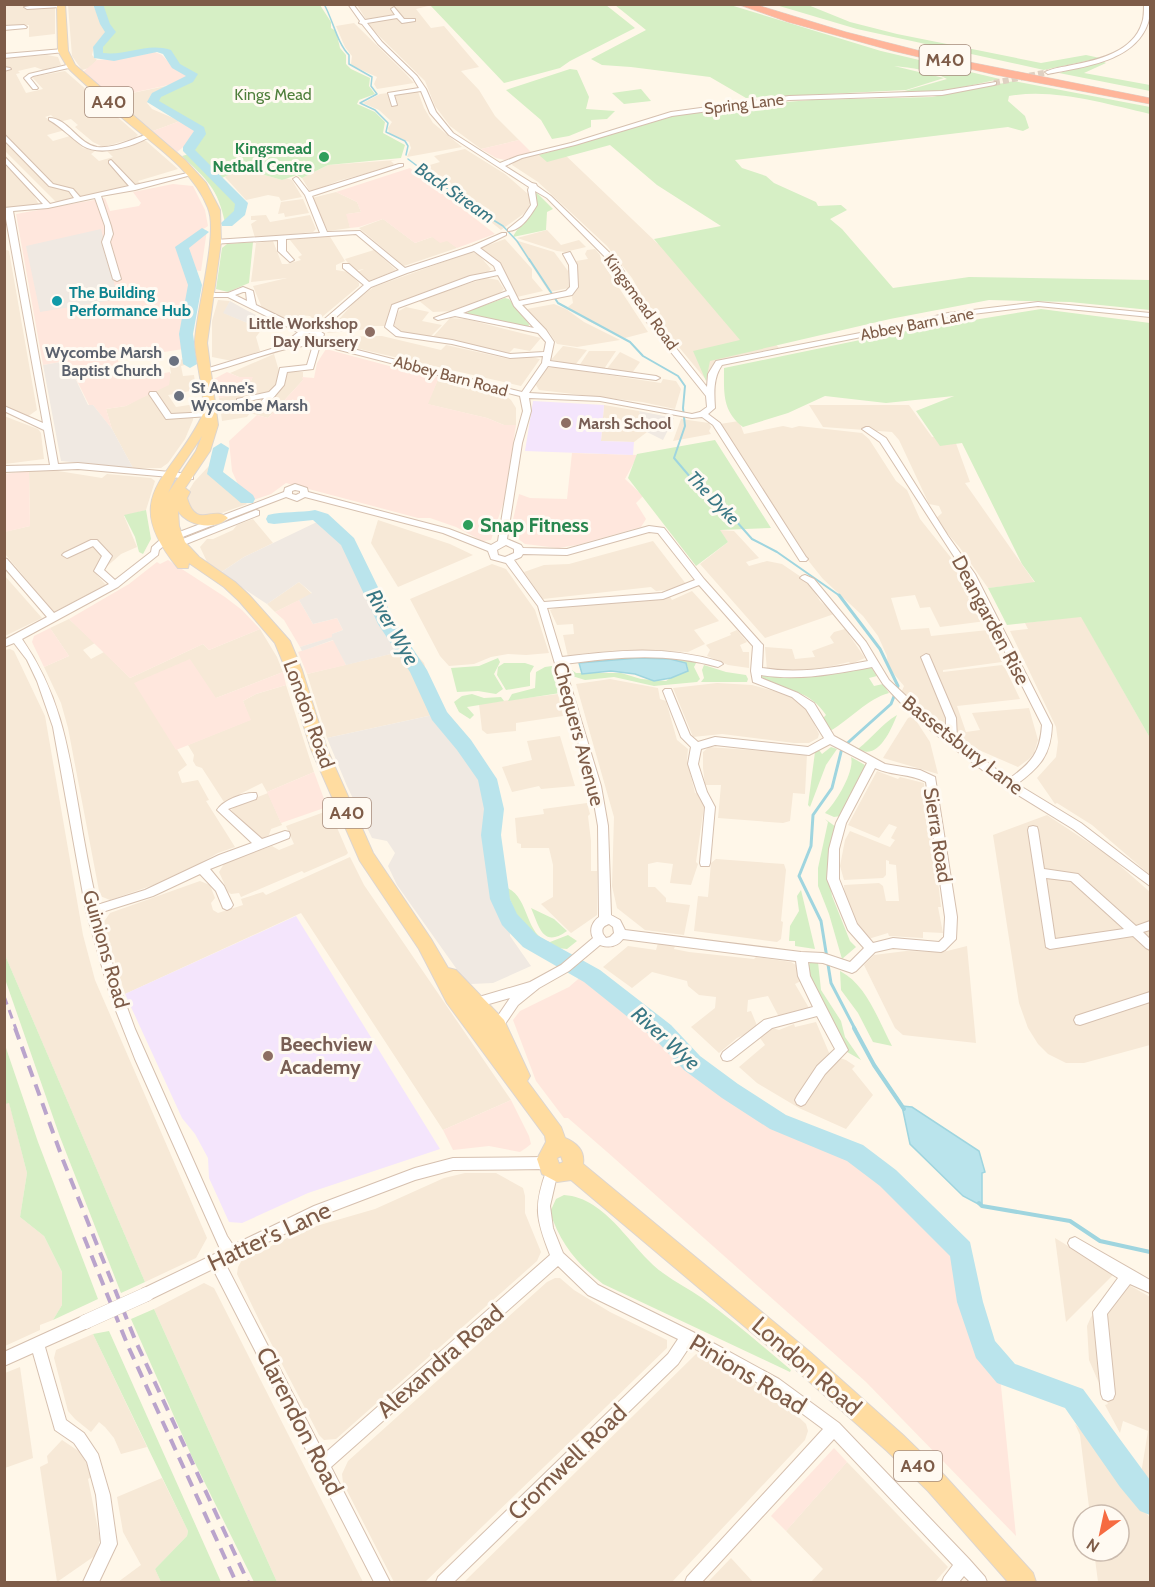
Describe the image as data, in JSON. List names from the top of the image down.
{
  "streets": {
    "highway": ["M40"],
    "main road": ["A40", "London Road"],
    "street": [
      "Spring Lane",
      "Kingsmead Road",
      "Abbey Barn Lane",
      "Abbey Barn Road",
      "Deangarden Rise",
      "Chequers Avenue",
      "Bassetsbury Lane",
      "Sierra Road",
      "Guinions Road",
      "Hatter's Lane",
      "Alexandra Road",
      "Pinions Road",
      "Clarendon Road",
      "Cromwell Road"
    ]
  },
  "crossings": [
    ["A40", "Abbey Barn Road"],
    ["Spring Lane", "Kingsmead Road"],
    ["Kingsmead Road", "Abbey Barn Lane"],
    ["Deangarden Rise", "Bassetsbury Lane"],
    ["London Road", "Hatter's Lane"],
    ["London Road", "Pinions Road"],
    ["Guinions Road", "Hatter's Lane"],
    ["Hatter's Lane", "Pinions Road"],
    ["Hatter's Lane", "Clarendon Road"],
    ["Alexandra Road", "Pinions Road"],
    ["Alexandra Road", "Clarendon Road"],
    ["Pinions Road", "Cromwell Road"]
  ],
  "water": ["Back Stream", "The Dyke", "River Wye"],
  "parks": ["Kings Mead"],
  "places": [
    "Kingsmead Netball Centre",
    "The Building Performance Hub",
    "Little Workshop Day Nursery",
    "Wycombe Marsh Baptist Church",
    "St Anne's Wycombe Marsh",
    "Marsh School",
    "Snap Fitness",
    "Beechview Academy"
  ],
  "north": "bottom left"
}
